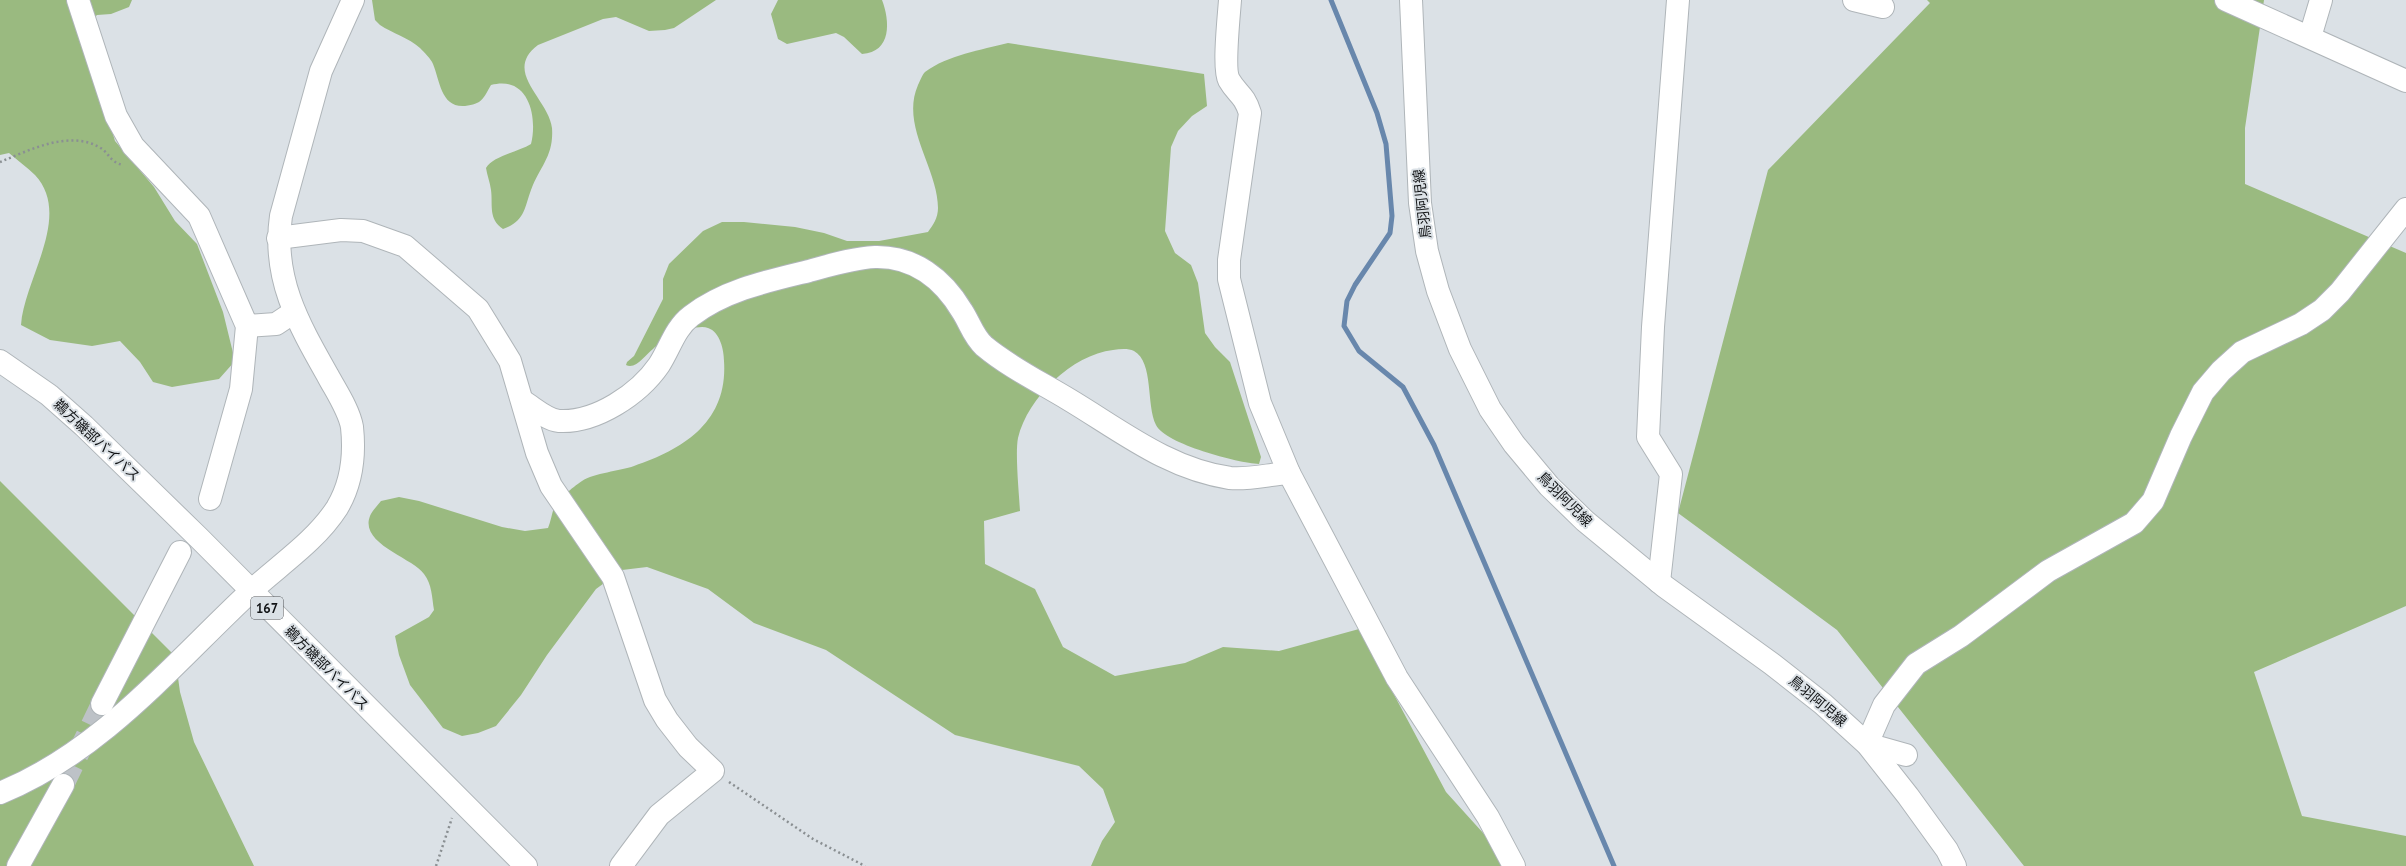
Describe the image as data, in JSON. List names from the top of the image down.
{
  "streets": {
    "main road": ["鳥羽阿児線", "鵜方磯部バイパス", "167"]
  }
}
